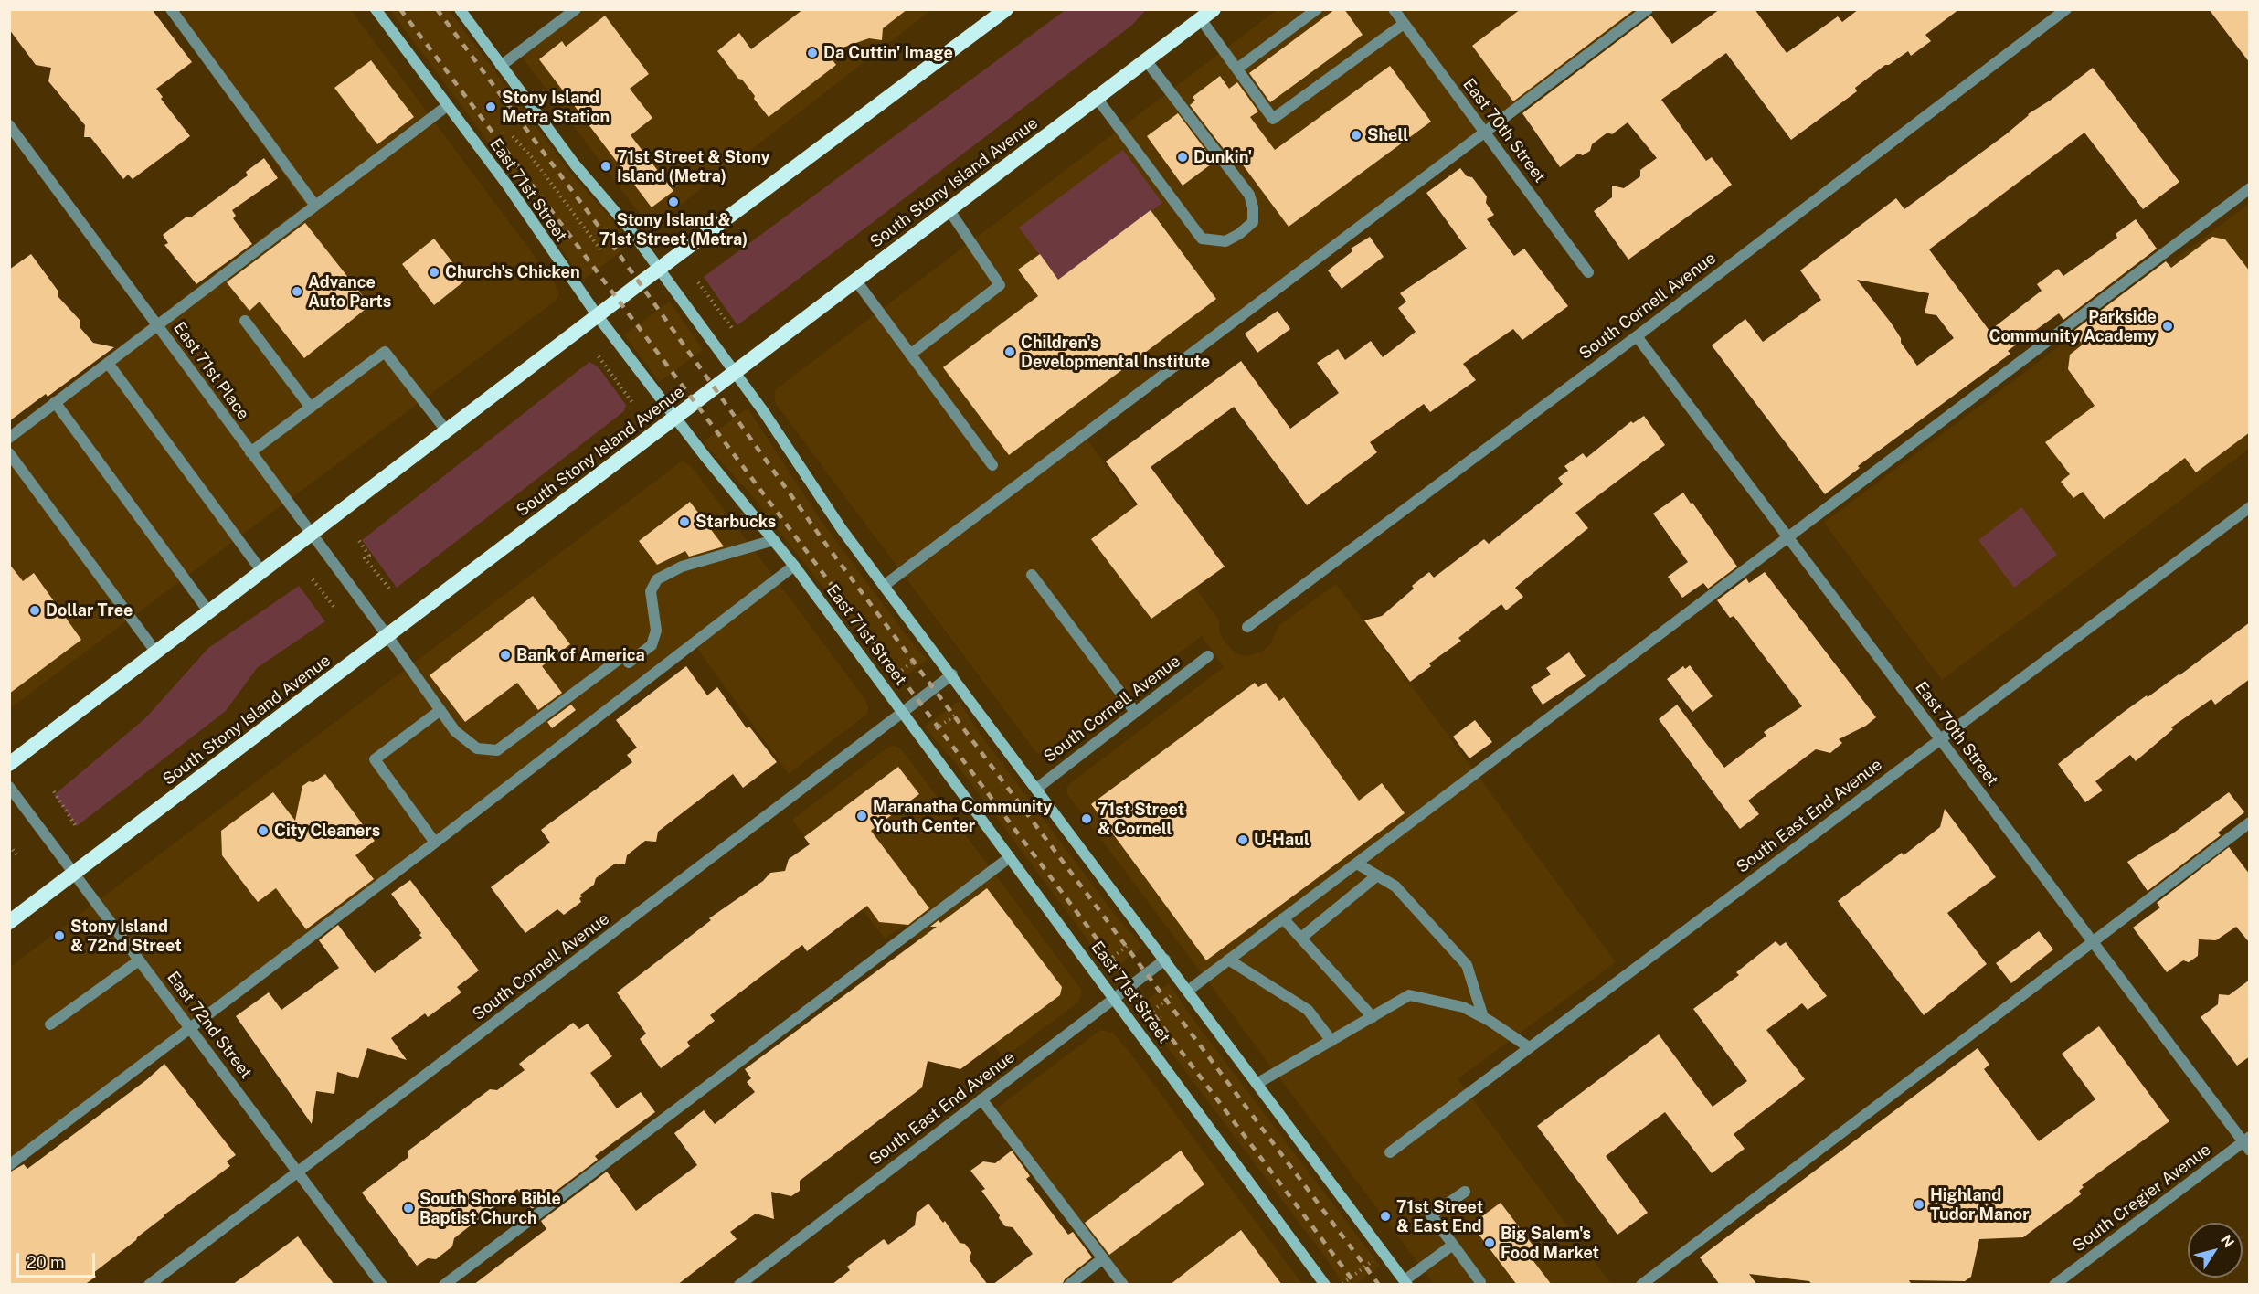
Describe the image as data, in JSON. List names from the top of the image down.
{
  "streets": {
    "highway": ["South Stony Island Avenue"],
    "main road": ["East 71st Street"],
    "street": [
      "East 70th Street",
      "South Cornell Avenue",
      "East 71st Place",
      "South East End Avenue",
      "East 72nd Street",
      "South Cregier Avenue"
    ]
  },
  "crossings": [
    ["East 70th Street", "South Cornell Avenue"],
    ["East 70th Street", "South East End Avenue"],
    ["East 70th Street", "South Cregier Avenue"],
    ["South Stony Island Avenue", "East 71st Street"],
    ["South Stony Island Avenue", "East 71st Place"],
    ["South Stony Island Avenue", "East 72nd Street"],
    ["East 71st Street", "South Cornell Avenue"],
    ["East 71st Street", "East 71st Place"],
    ["East 71st Street", "South East End Avenue"],
    ["South Cornell Avenue", "East 72nd Street"]
  ],
  "places": [
    "Da Cuttin' Image",
    "Stony Island Metra Station",
    "Shell",
    "Dunkin'",
    "71st Street & Stony Island (Metra)",
    "Stony Island & 71st Street (Metra)",
    "Church's Chicken",
    "Advance Auto Parts",
    "Parkside Community Academy",
    "Children's Developmental Institute",
    "Starbucks",
    "Dollar Tree",
    "Bank of America",
    "Maranatha Community Youth Center",
    "71st Street & Cornell",
    "City Cleaners",
    "U-Haul",
    "Stony Island & 72nd Street",
    "Highland Tudor Manor",
    "South Shore Bible Baptist Church",
    "71st Street & East End",
    "Big Salem's Food Market"
  ],
  "scale_bar": "20 m",
  "north": "top right"
}
